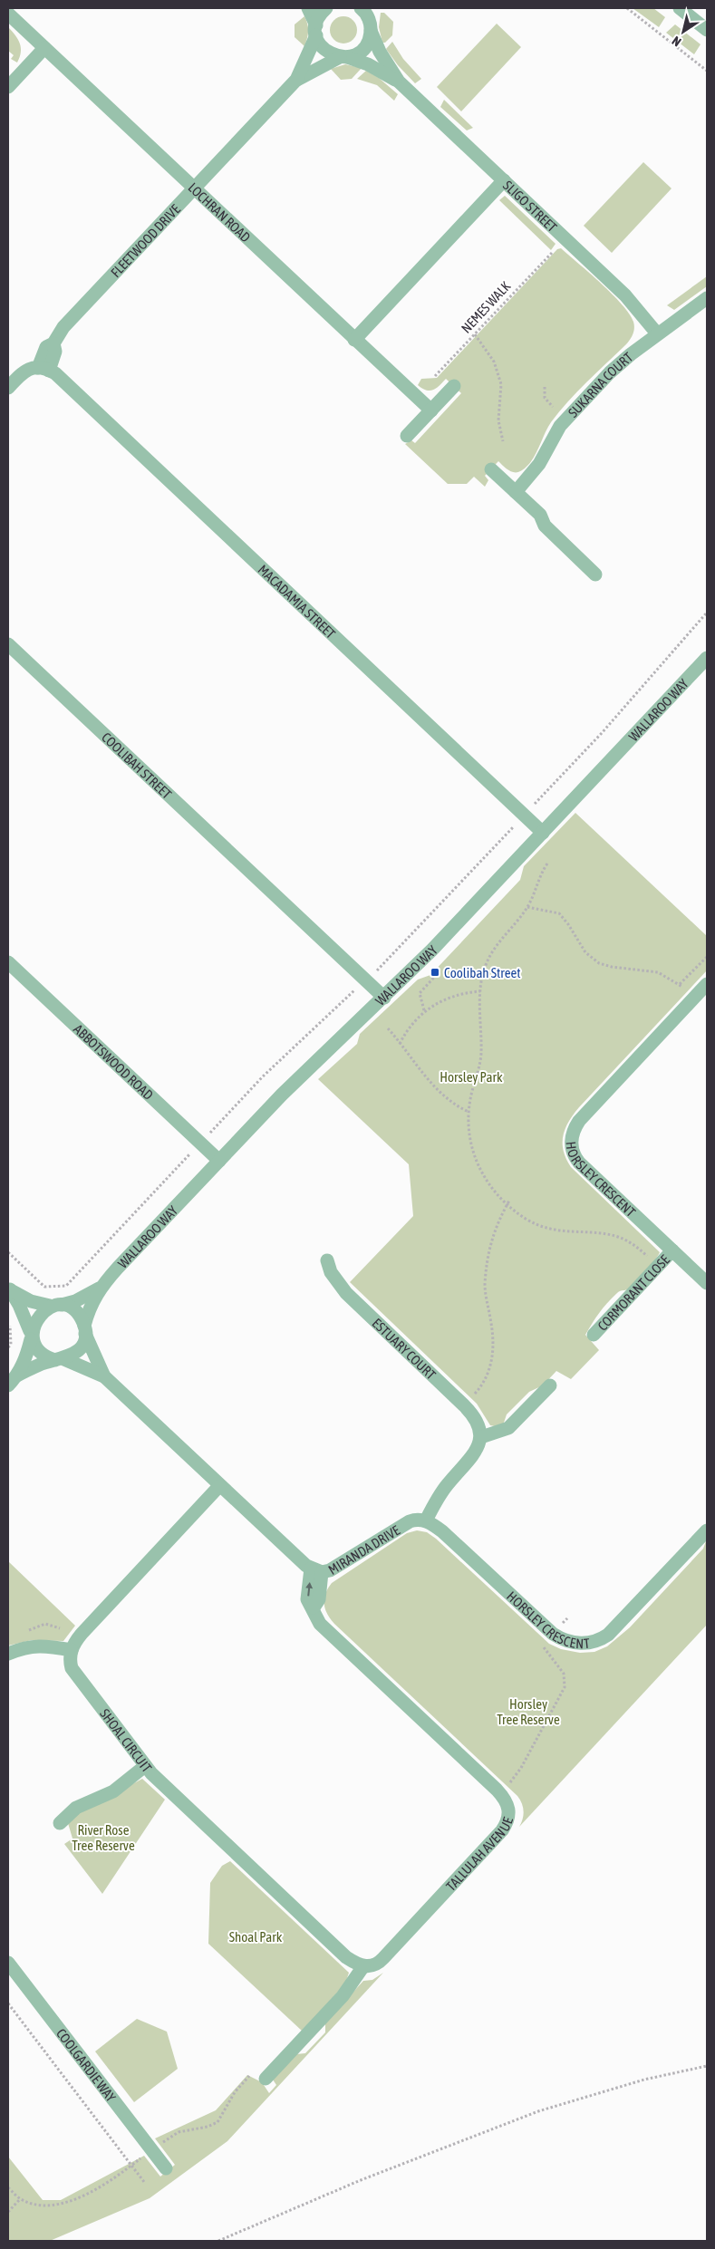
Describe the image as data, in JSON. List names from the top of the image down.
{
  "streets": {
    "street": [
      "SLIGO STREET",
      "LOCHRAN ROAD",
      "FLEETWOOD DRIVE",
      "SUKARNA COURT",
      "MACADAMIA STREET",
      "WALLAROO WAY",
      "COOLIBAH STREET",
      "ABBOTSWOOD ROAD",
      "HORSLEY CRESCENT",
      "CORMORANT CLOSE",
      "ESTUARY COURT",
      "MIRANDA DRIVE",
      "SHOAL CIRCUIT",
      "TALLULAH AVENUE",
      "COOLGARDIE WAY"
    ],
    "path": ["NEMES WALK"]
  },
  "crossings": [
    ["SLIGO STREET", "FLEETWOOD DRIVE"],
    ["SLIGO STREET", "SUKARNA COURT"],
    ["LOCHRAN ROAD", "FLEETWOOD DRIVE"],
    ["FLEETWOOD DRIVE", "MACADAMIA STREET"],
    ["MACADAMIA STREET", "WALLAROO WAY"],
    ["WALLAROO WAY", "COOLIBAH STREET"],
    ["WALLAROO WAY", "ABBOTSWOOD ROAD"],
    ["WALLAROO WAY", "MIRANDA DRIVE"],
    ["HORSLEY CRESCENT", "CORMORANT CLOSE"],
    ["HORSLEY CRESCENT", "MIRANDA DRIVE"],
    ["MIRANDA DRIVE", "TALLULAH AVENUE"],
    ["SHOAL CIRCUIT", "TALLULAH AVENUE"]
  ],
  "parks": [
    "Horsley Park",
    "Horsley Tree Reserve",
    "River Rose Tree Reserve",
    "Shoal Park"
  ],
  "places": {
    "transit": ["Coolibah Street"]
  },
  "north": "bottom left"
}
